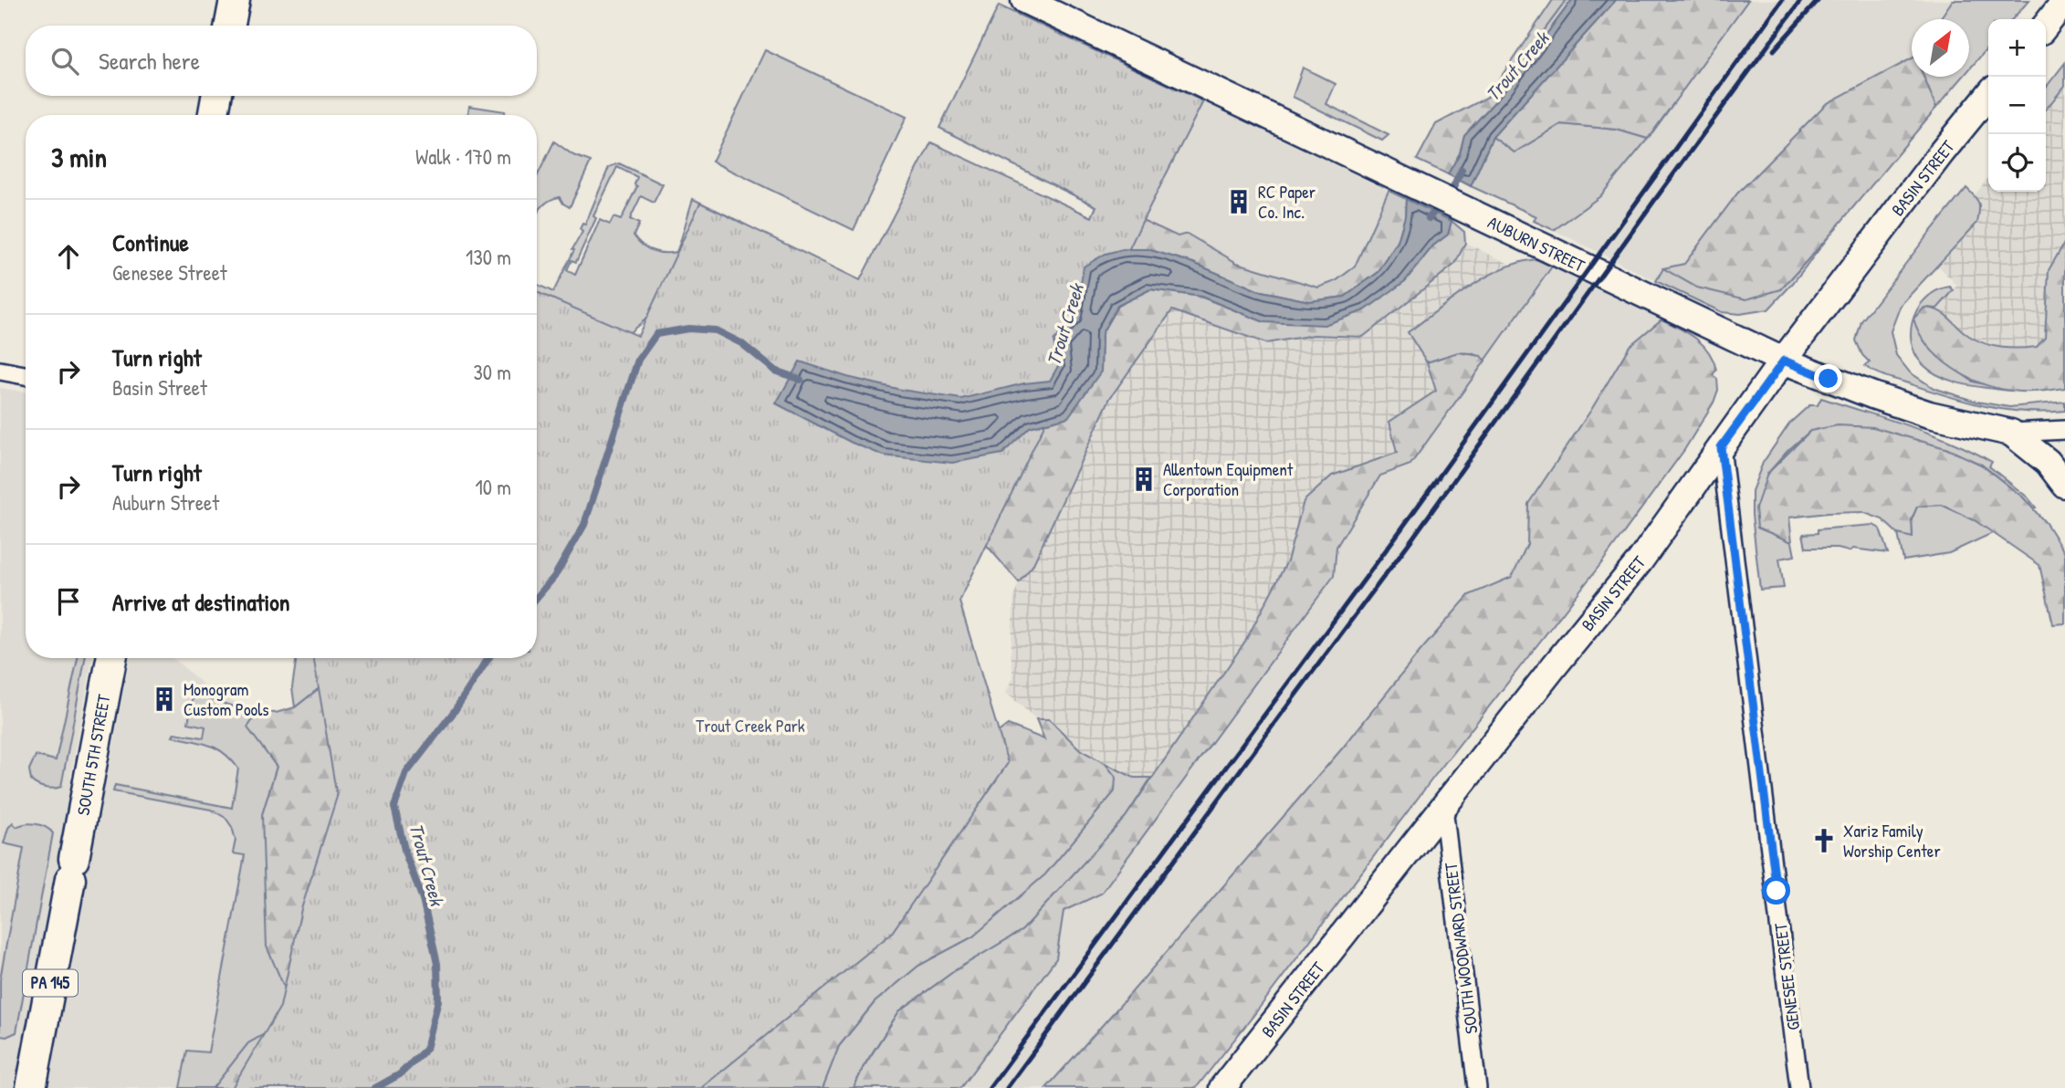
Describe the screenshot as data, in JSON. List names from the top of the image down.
{
  "streets": {
    "main road": [
      "BASIN STREET",
      "AUBURN STREET",
      "SOUTH 5TH STREET",
      "PA 145"
    ],
    "street": ["SOUTH WOODWARD STREET", "GENESEE STREET"]
  },
  "crossings": [
    ["BASIN STREET", "AUBURN STREET"],
    ["BASIN STREET", "SOUTH WOODWARD STREET"],
    ["BASIN STREET", "GENESEE STREET"]
  ],
  "water": ["Trout Creek"],
  "parks": ["Trout Creek Park"],
  "places": {
    "building": ["RC Paper Co. Inc.", "Allentown Equipment Corporation", "Monogram Custom Pools"],
    "church": ["Xariz Family Worship Center"]
  },
  "north": "top right",
  "page": {
    "map_buttons": ["+", "−"],
    "search": "Search here",
    "heading": ["3 min", "Walk · 170 m"],
    "list": [
      ["Continue", "Genesee Street", "130 m"],
      ["Turn right", "Basin Street", "30 m"],
      ["Turn right", "Auburn Street", "10 m"],
      "Arrive at destination"
    ]
  }
}
